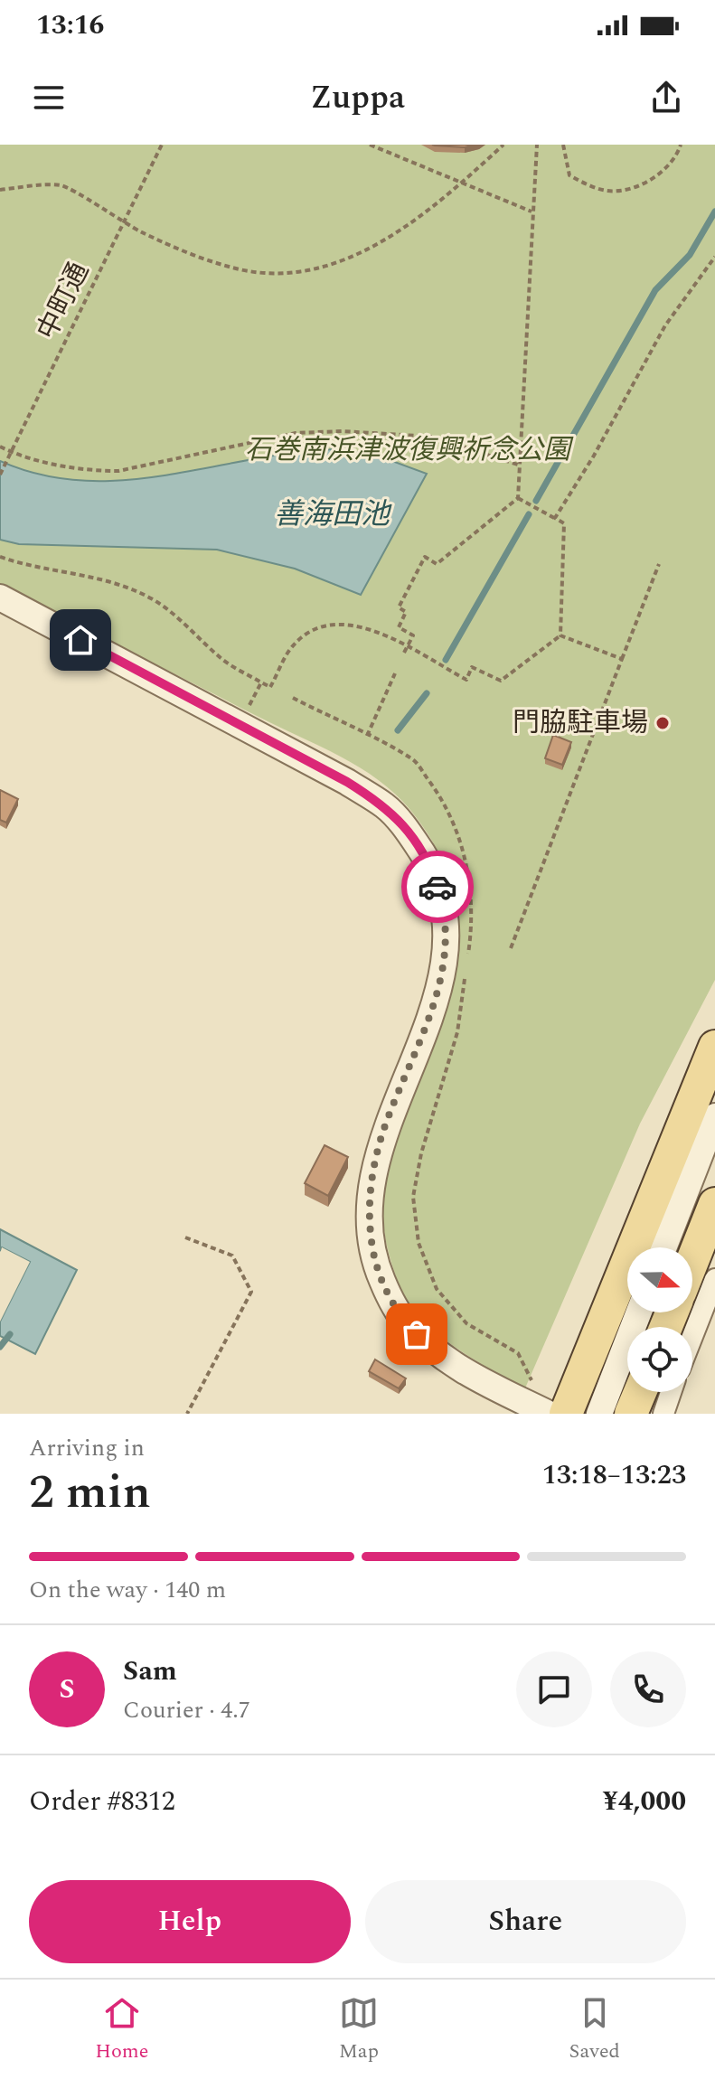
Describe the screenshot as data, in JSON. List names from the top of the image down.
{
  "streets": {
    "path": ["中町通"]
  },
  "water": ["善海田池"],
  "parks": ["石巻南浜津波復興祈念公園"],
  "places": ["門脇駐車場"],
  "north": "right",
  "page": {
    "status": "13:16",
    "header": "Zuppa",
    "heading": ["2 min", "Arriving in", "13:18–13:23"],
    "panel": [
      "Sam",
      "Courier · 4.7",
      "Order #8312",
      "¥4,000"
    ],
    "bar": "On the way · 140 m",
    "round": "S",
    "buttons": ["Help", "Share"],
    "tabs": ["Home", "Map", "Saved"]
  }
}
